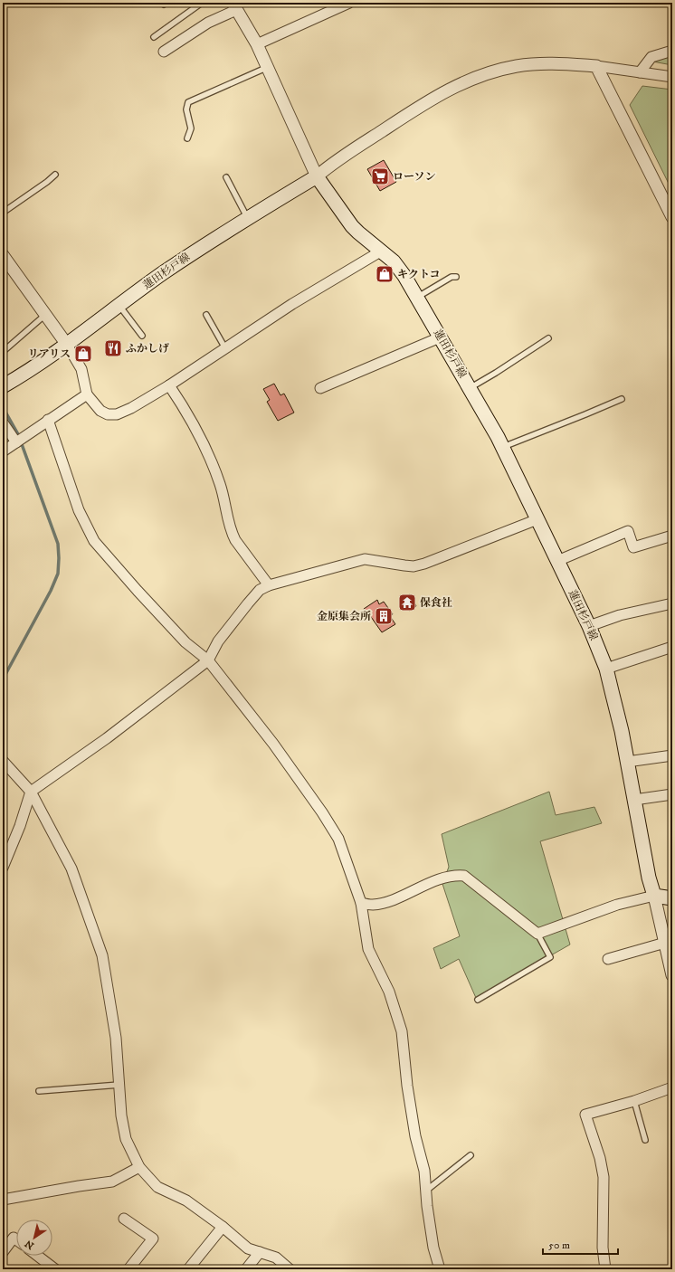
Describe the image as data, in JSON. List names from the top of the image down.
{
  "streets": {
    "main road": ["蓮田杉戸線"]
  },
  "places": {
    "supermarket": ["ローソン"],
    "shop": ["キクトコ", "リアリス"],
    "restaurant": ["ふかしげ"],
    "temple": ["保食社"],
    "building": ["金原集会所"]
  },
  "scale_bar": "50 m",
  "north": "bottom left"
}
